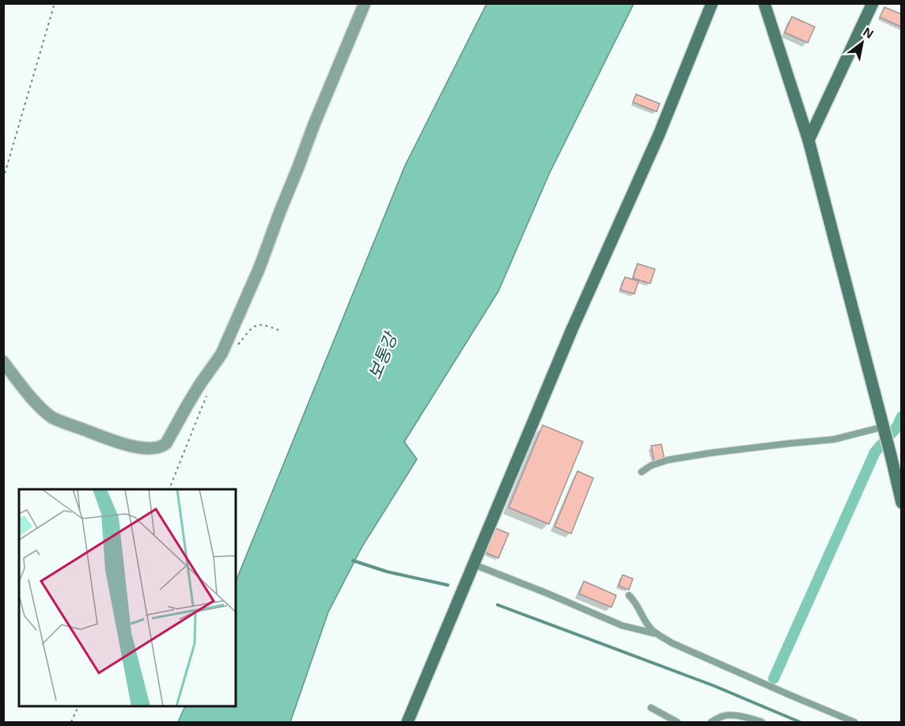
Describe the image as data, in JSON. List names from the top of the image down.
{
  "water": ["보통강"],
  "north": "top right"
}
